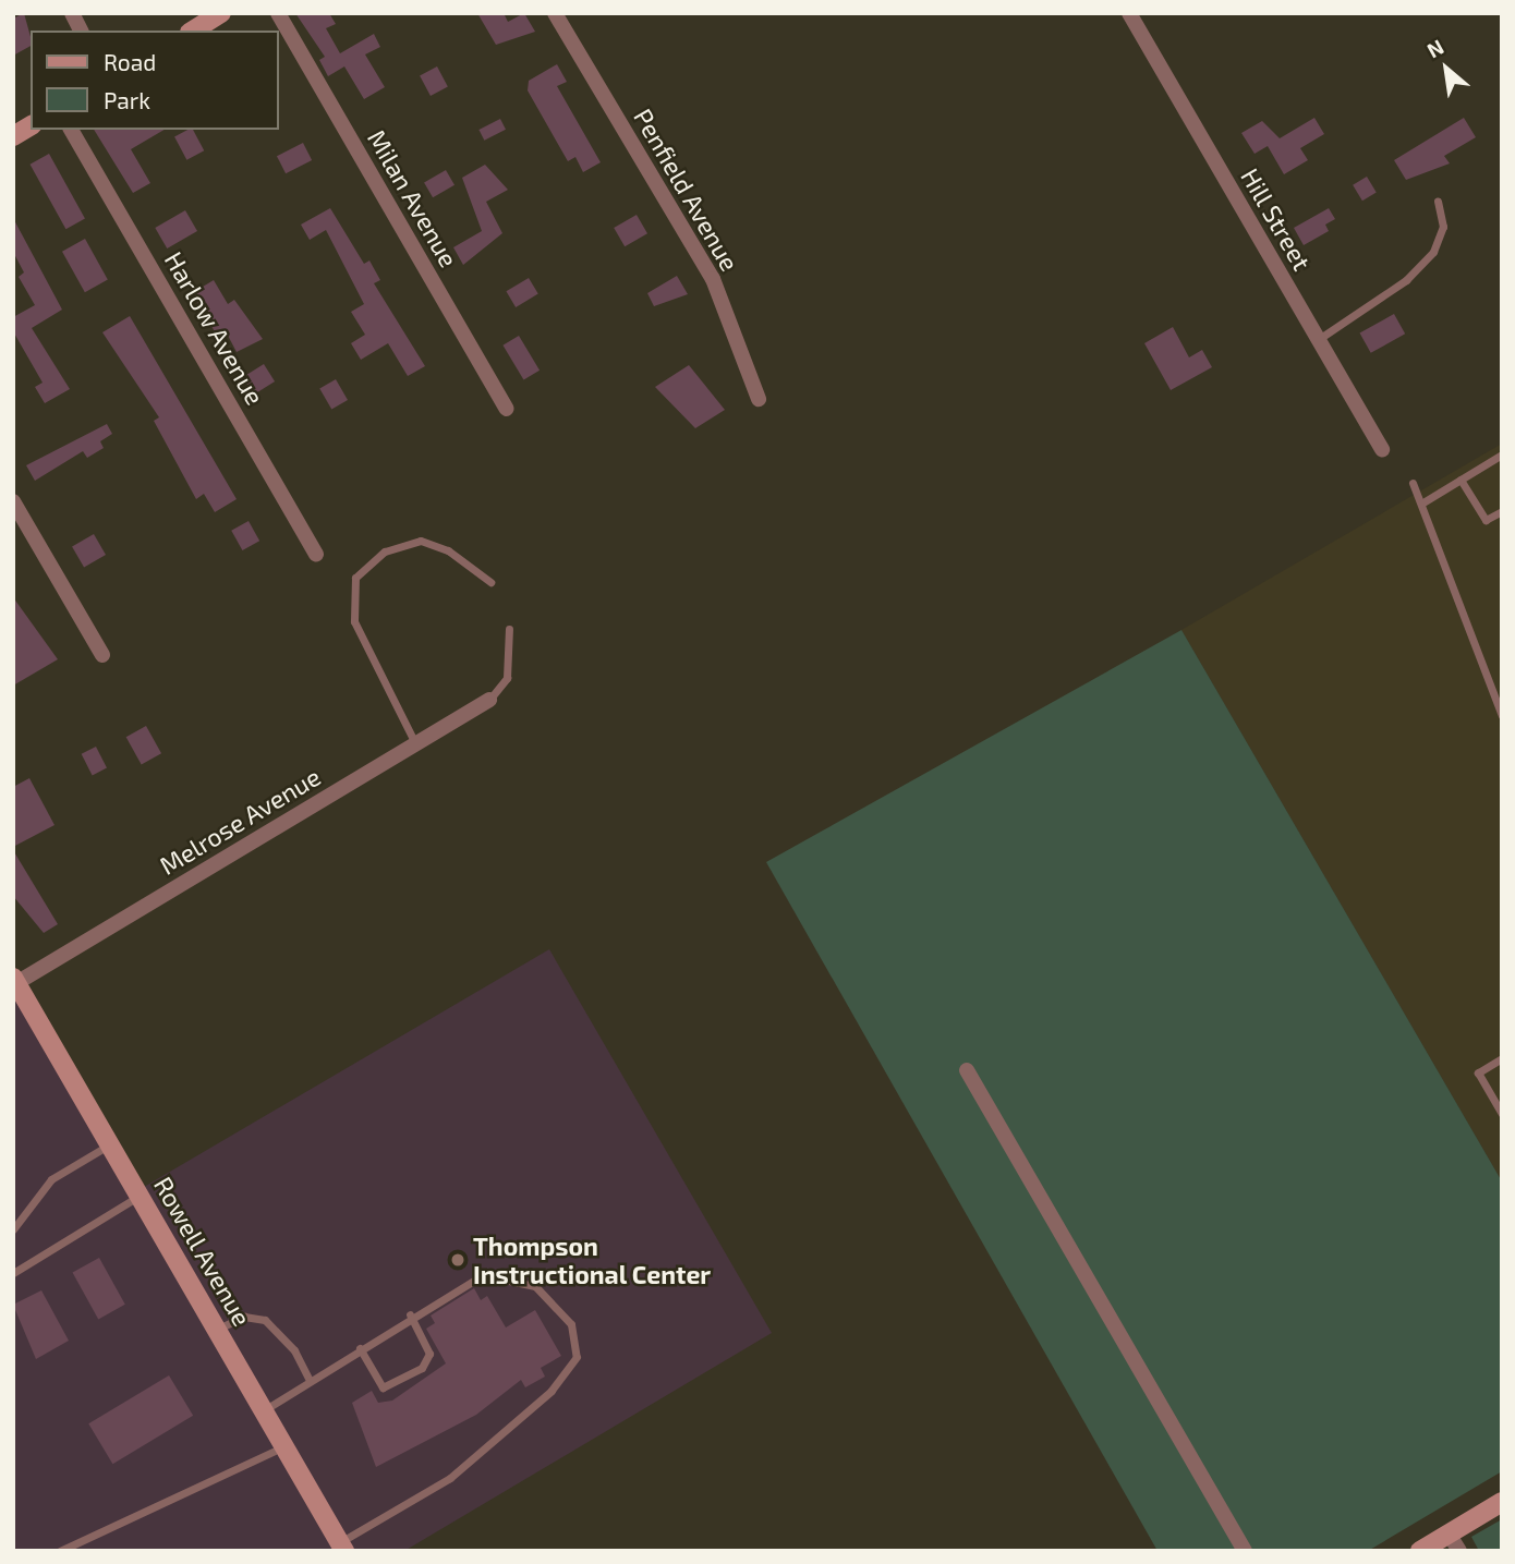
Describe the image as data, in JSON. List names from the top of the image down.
{
  "streets": {
    "street": [
      "Penfield Avenue",
      "Milan Avenue",
      "Hill Street",
      "Harlow Avenue",
      "Melrose Avenue",
      "Rowell Avenue"
    ]
  },
  "crossings": [
    ["Melrose Avenue", "Rowell Avenue"]
  ],
  "places": ["Thompson Instructional Center"],
  "legend": ["Road", "Park"],
  "north": "top left"
}
